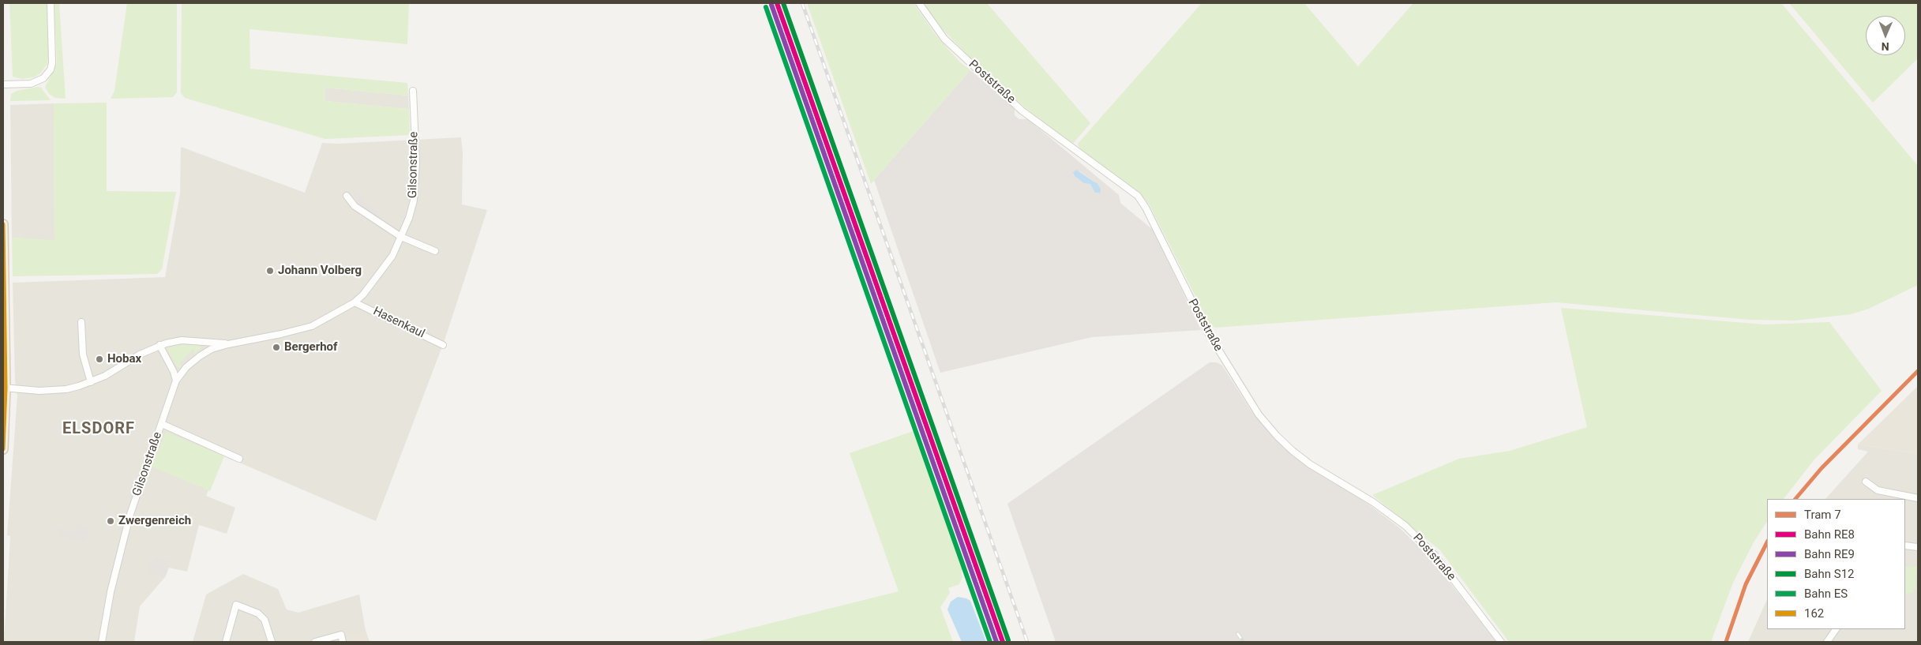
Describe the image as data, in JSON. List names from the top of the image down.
{
  "streets": {
    "street": ["Poststraße", "Gilsonstraße", "Hasenkaul"]
  },
  "crossings": [
    ["Gilsonstraße", "Hasenkaul"]
  ],
  "districts": ["ELSDORF"],
  "places": [
    "Johann Volberg",
    "Bergerhof",
    "Hobax",
    "Zwergenreich"
  ],
  "lines": [
    "rail line RE8",
    "rail line S12",
    "rail line RE9",
    "rail line ES",
    "transit line 162",
    "tram line 7"
  ],
  "legend": [
    "Tram 7",
    "Bahn RE8",
    "Bahn RE9",
    "Bahn S12",
    "Bahn ES",
    "162"
  ],
  "north": "bottom"
}
